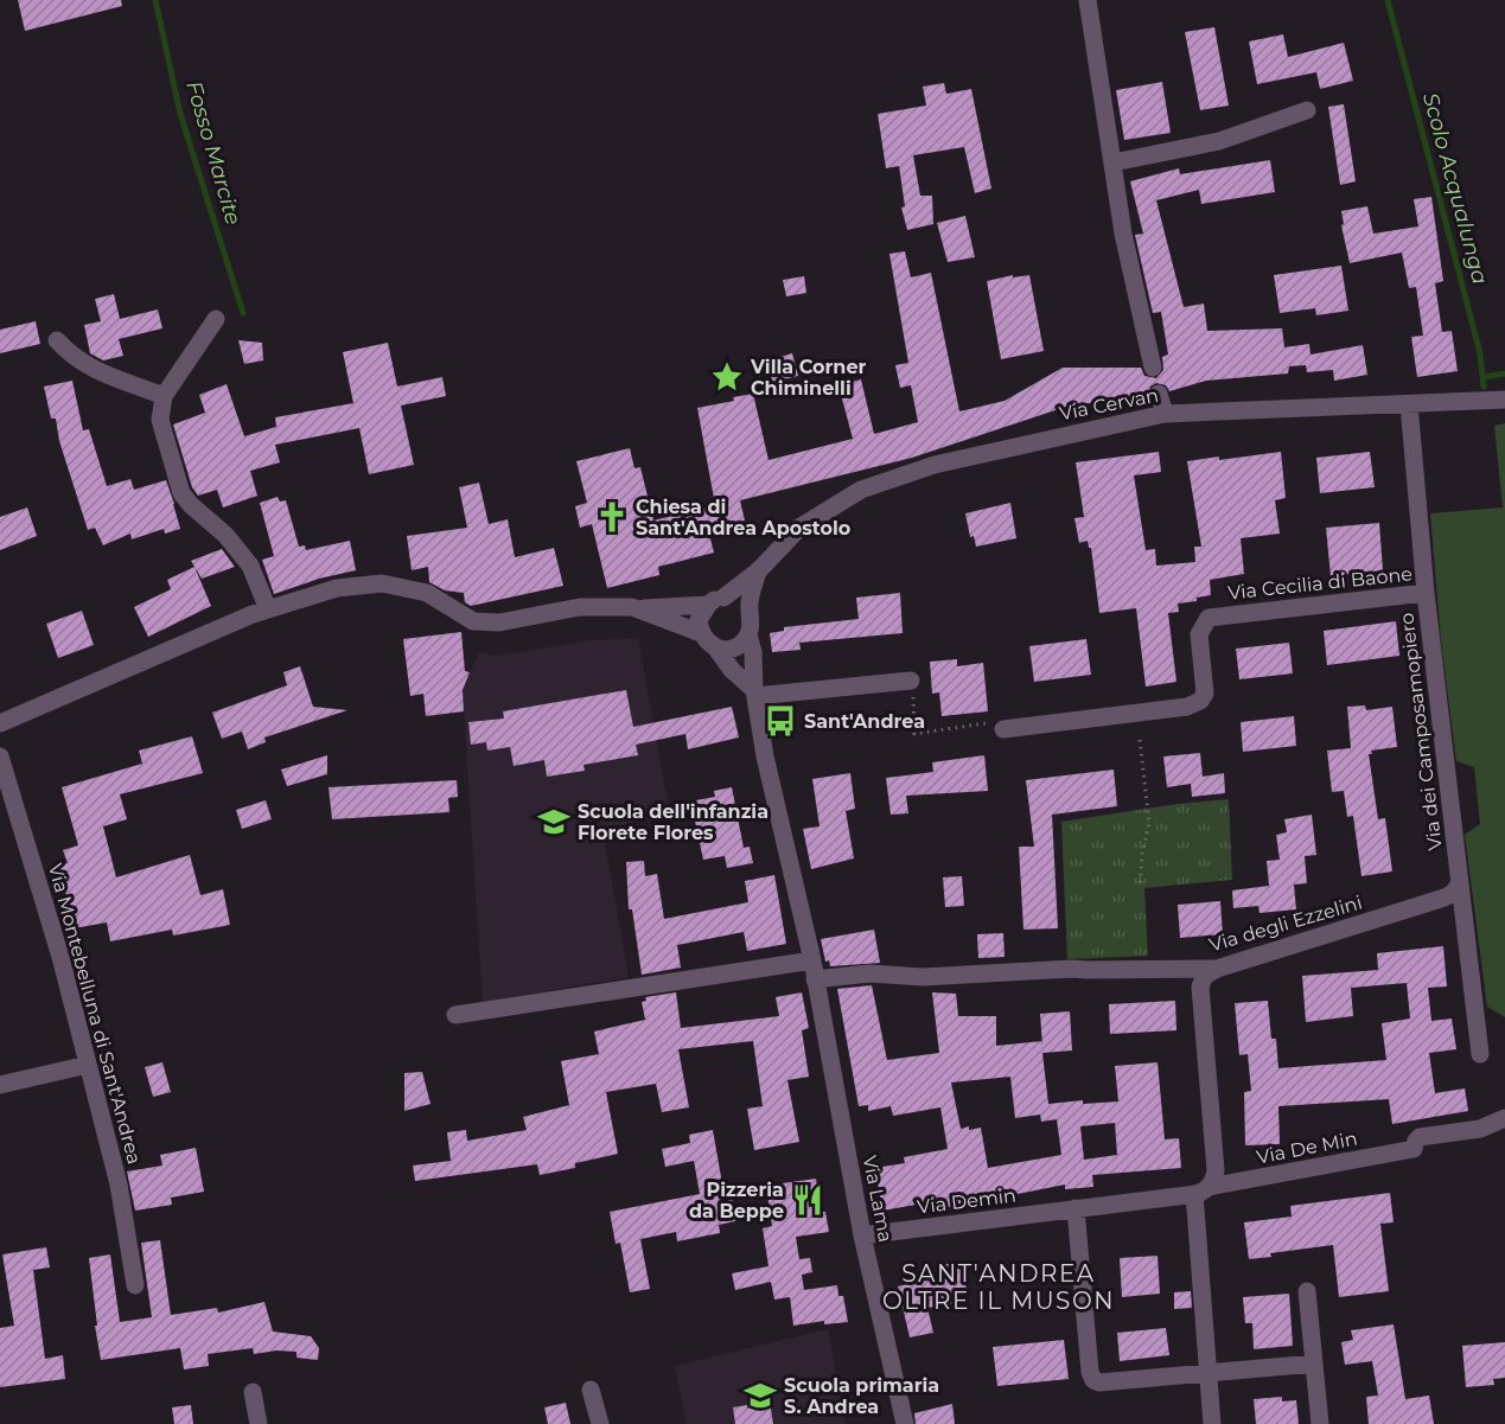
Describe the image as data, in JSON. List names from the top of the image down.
{
  "streets": {
    "street": [
      "Via Cervan",
      "Via Cecilia di Baone",
      "Via dei Camposamopiero",
      "Via degli Ezzelini",
      "Via Montebelluna di Sant'Andrea",
      "Via De Min",
      "Via Lama",
      "Via Demin"
    ]
  },
  "crossings": [
    ["Via Cervan", "Via dei Camposamopiero"],
    ["Via Cervan", "Via Lama"],
    ["Via Cecilia di Baone", "Via dei Camposamopiero"],
    ["Via dei Camposamopiero", "Via degli Ezzelini"],
    ["Via degli Ezzelini", "Via Lama"],
    ["Via De Min", "Via Demin"],
    ["Via Lama", "Via Demin"]
  ],
  "districts": ["SANT'ANDREA OLTRE IL MUSON"],
  "water": ["Fosso Marcite", "Scolo Acqualunga"],
  "places": {
    "place": ["Villa Corner Chiminelli"],
    "church": ["Chiesa di Sant'Andrea Apostolo"],
    "bus stop": ["Sant'Andrea"],
    "school or university": ["Scuola dell'infanzia Florete Flores", "Scuola primaria S. Andrea"],
    "restaurant": ["Pizzeria da Beppe"]
  }
}
